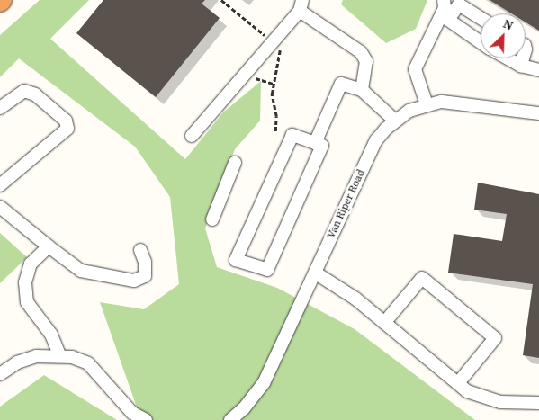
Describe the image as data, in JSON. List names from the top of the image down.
{
  "streets": {
    "street": ["Van Riper Road"]
  },
  "north": "top right"
}
